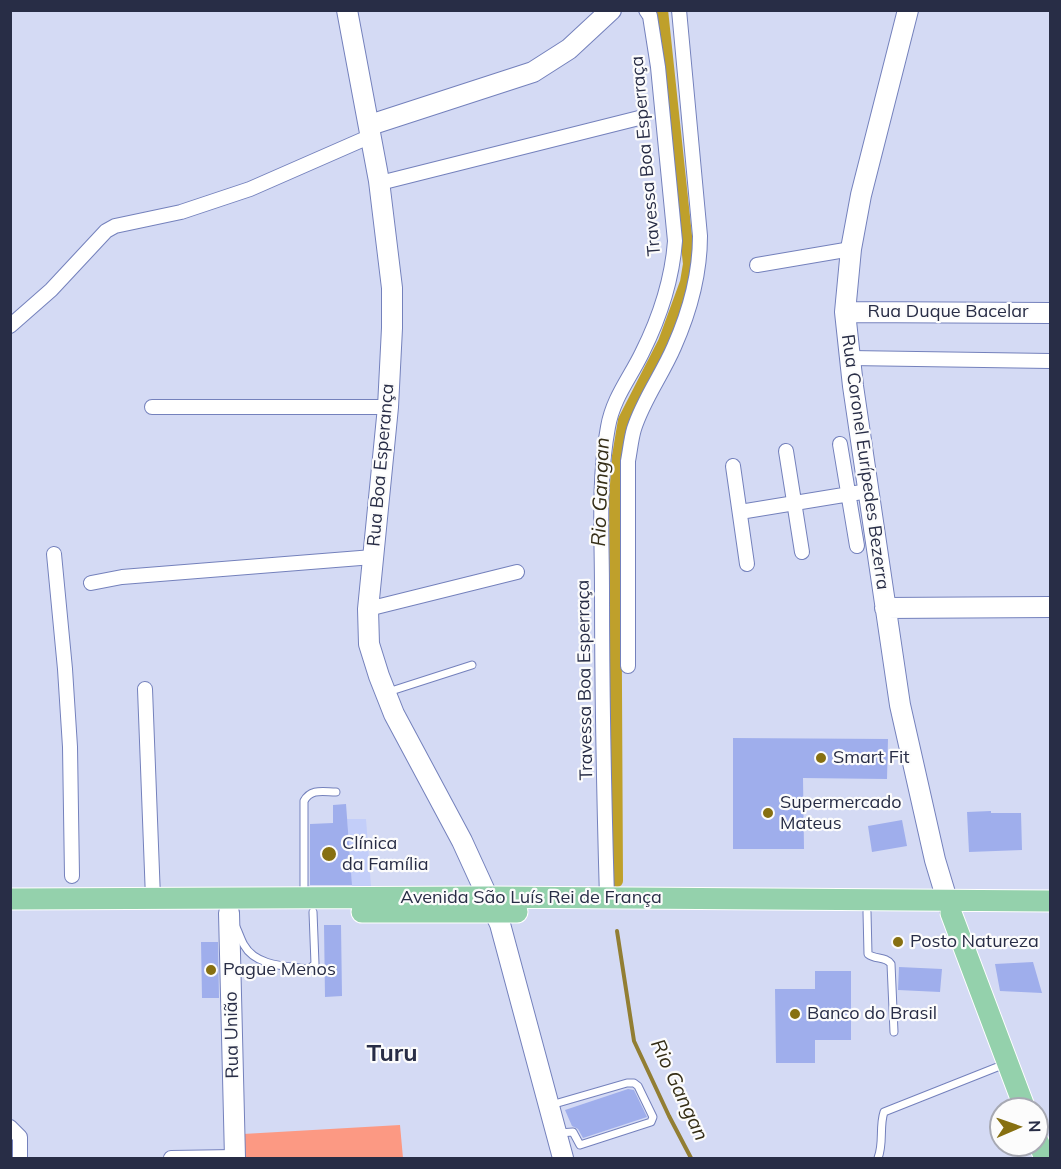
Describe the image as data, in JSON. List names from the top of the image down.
{
  "streets": {
    "main road": [
      "Rua Duque Bacelar",
      "Rua Coronel Eurípedes Bezerra",
      "Rua Boa Esperança",
      "Avenida São Luís Rei de França",
      "Rua União"
    ],
    "street": ["Travessa Boa Esperraça"]
  },
  "crossings": [
    ["Travessa Boa Esperraça", "Avenida São Luís Rei de França"],
    ["Rua Duque Bacelar", "Rua Coronel Eurípedes Bezerra"],
    ["Rua Coronel Eurípedes Bezerra", "Avenida São Luís Rei de França"],
    ["Rua Boa Esperança", "Avenida São Luís Rei de França"],
    ["Avenida São Luís Rei de França", "Rua União"]
  ],
  "districts": ["Turu"],
  "water": ["Rio Gangan"],
  "places": [
    "Smart Fit",
    "Supermercado Mateus",
    "Clínica da Família",
    "Posto Natureza",
    "Pague Menos",
    "Banco do Brasil"
  ],
  "north": "right"
}
